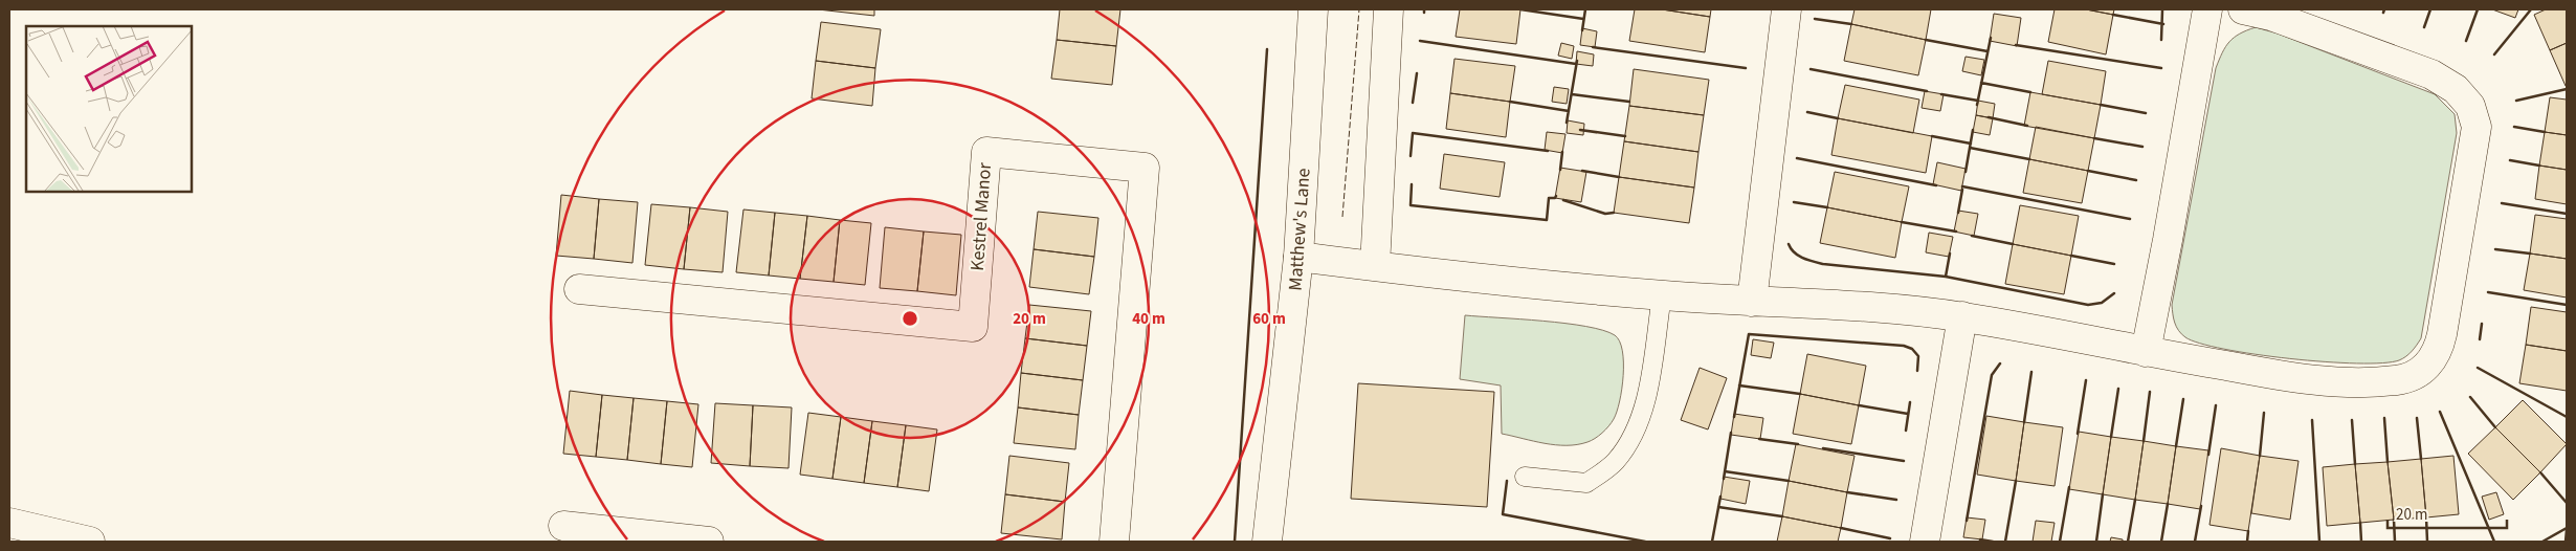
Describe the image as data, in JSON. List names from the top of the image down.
{
  "streets": {
    "street": ["Kestrel Manor", "Matthew's Lane"]
  },
  "scale_bar": "20 m",
  "rings": ["20 m", "40 m", "60 m"]
}
